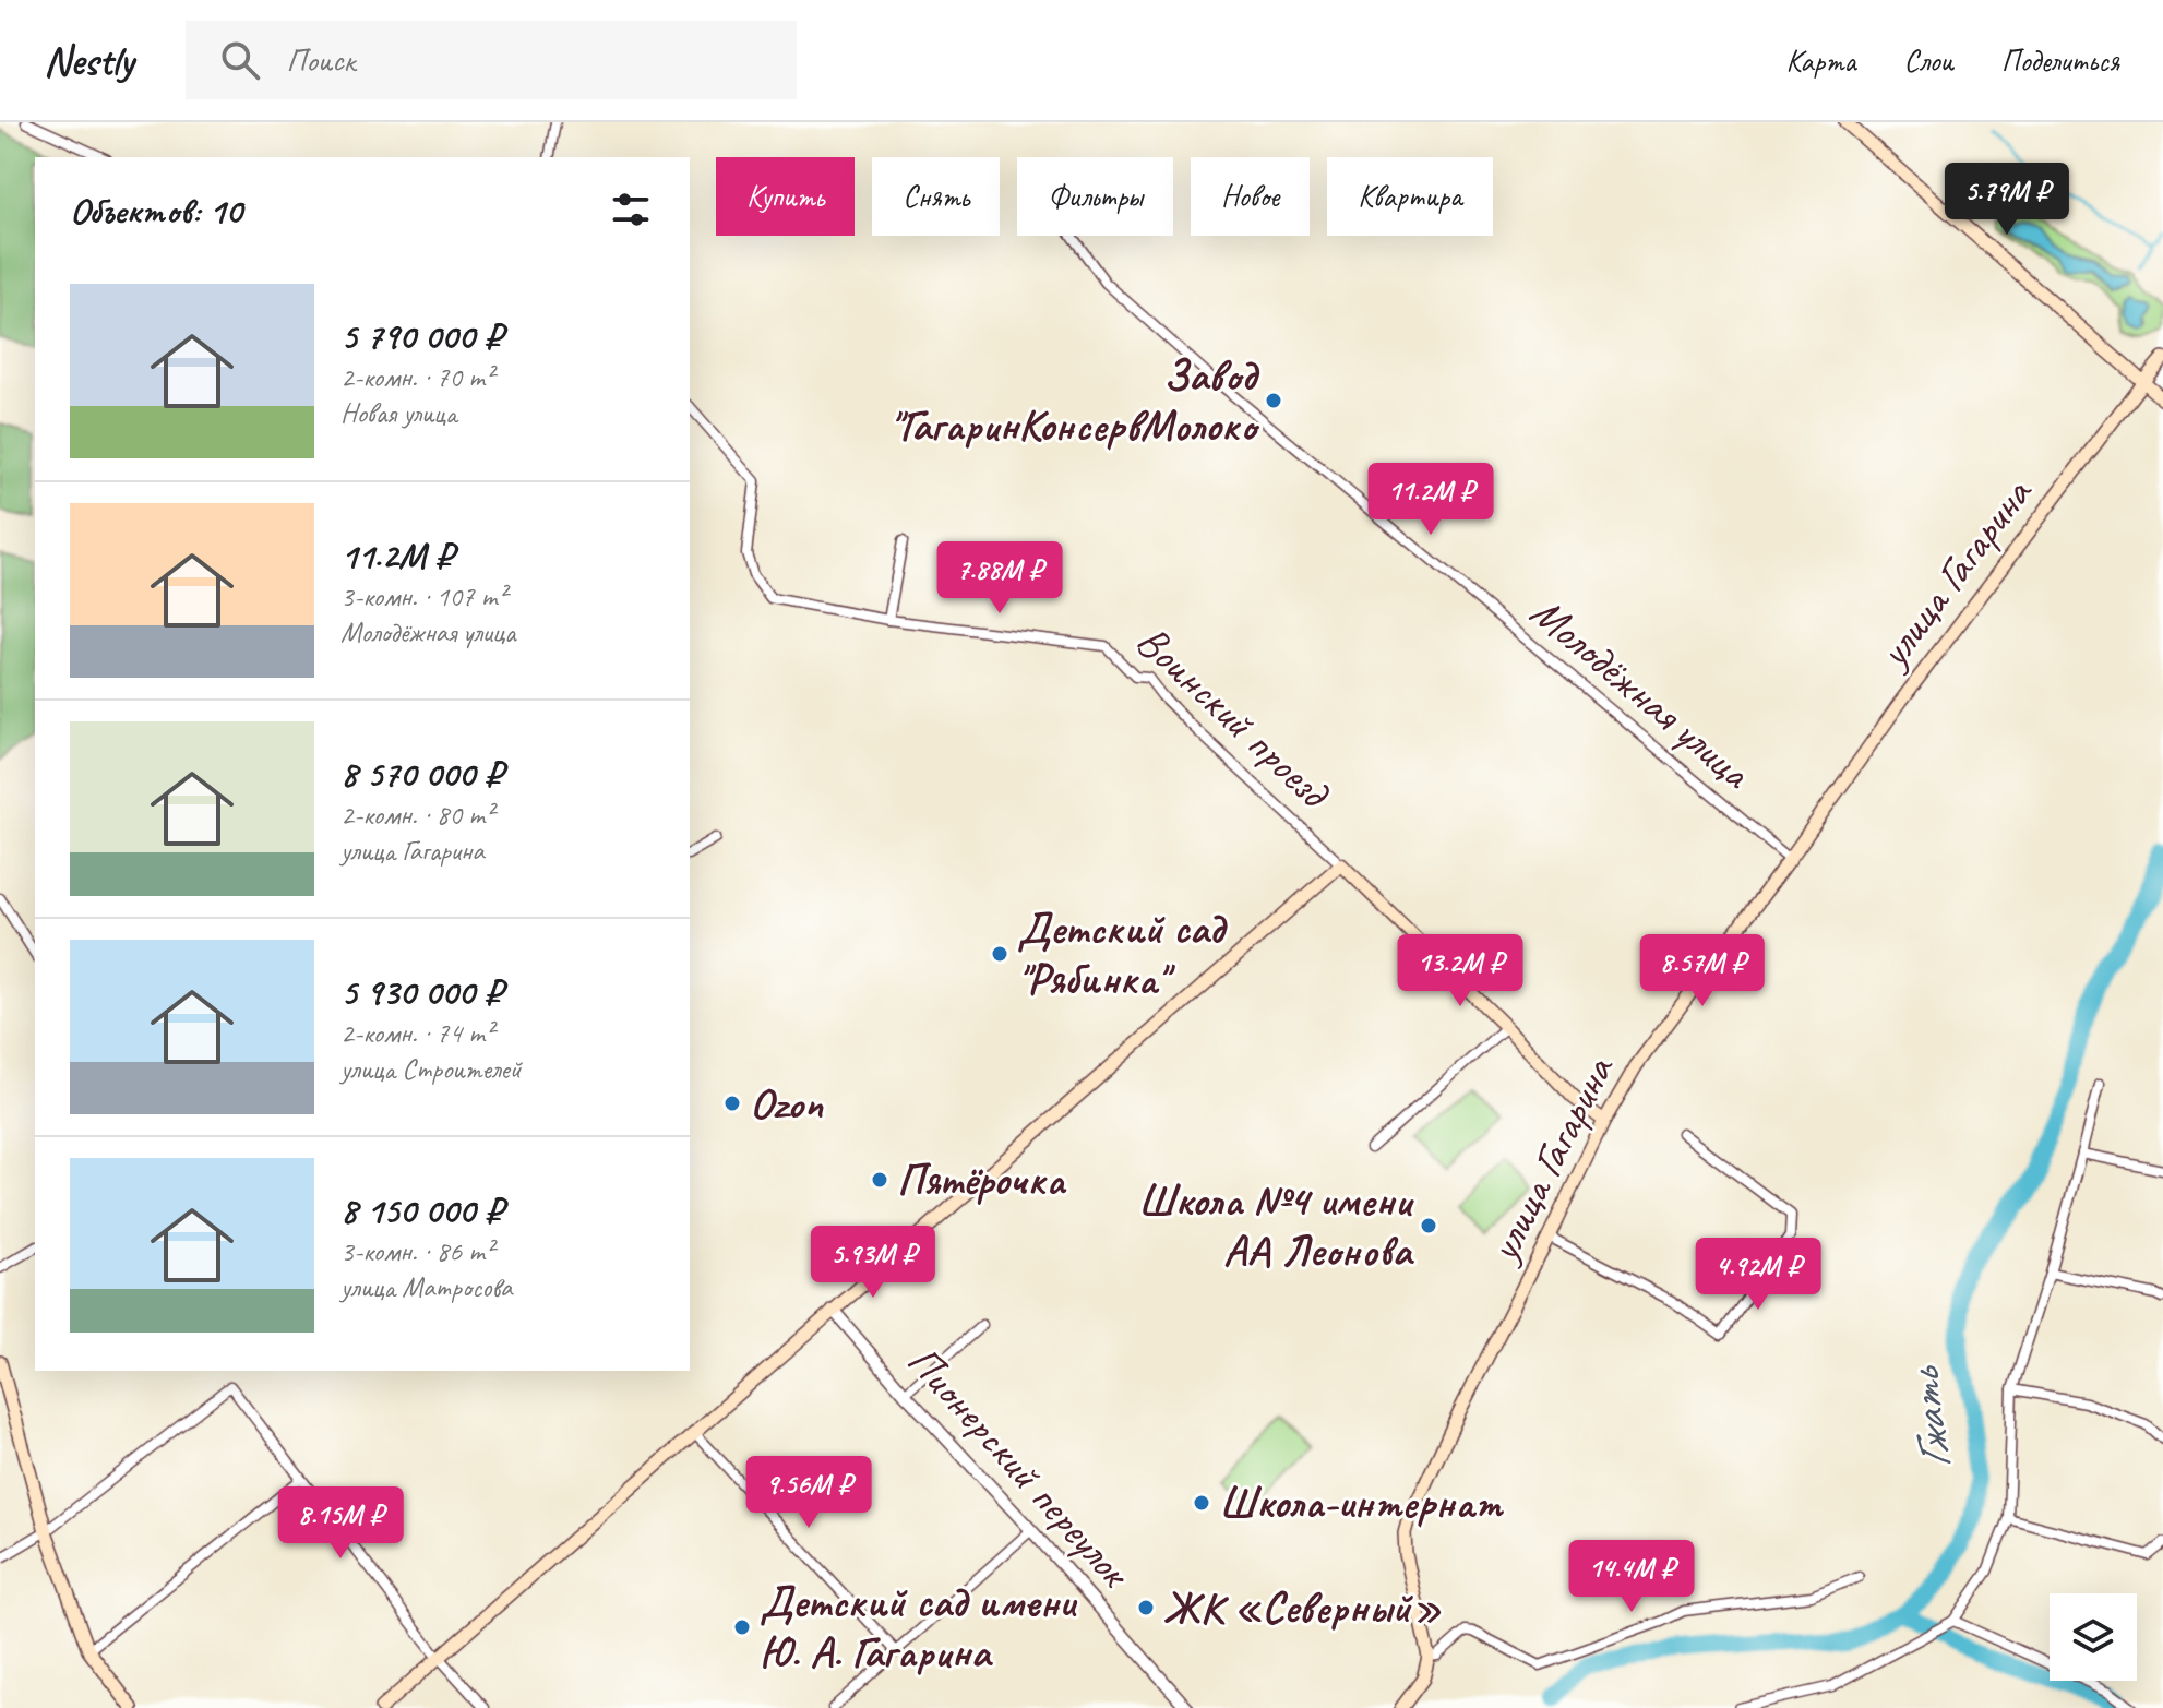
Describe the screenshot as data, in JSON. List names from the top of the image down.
{
  "streets": {
    "main road": ["улица Гагарина", "Воинский проезд"],
    "street": ["Молодёжная улица", "Пионерский переулок"]
  },
  "crossings": [
    ["улица Гагарина", "Молодёжная улица"],
    ["улица Гагарина", "Воинский проезд"]
  ],
  "water": ["Гжать"],
  "places": [
    "Завод \"ГагаринКонсервМолоко",
    "Детский сад \"Рябинка\"",
    "Ozon",
    "Пятёрочка",
    "Школа №4 имени АА Леонова",
    "Школа-интернат",
    "ЖК «Северный»",
    "Детский сад имени Ю. А. Гагарина"
  ],
  "page": {
    "header": "Nestly",
    "search": "Поиск",
    "nav": ["Карта", "Слои", "Поделиться"],
    "chip": [
      "Купить",
      "Снять",
      "Фильтры",
      "Новое",
      "Квартира"
    ],
    "heading": "Объектов: 10",
    "price": [
      "5.79M ₽",
      "11.2M ₽",
      "7.88M ₽",
      "13.2M ₽",
      "8.57M ₽",
      "5.93M ₽",
      "4.92M ₽",
      "9.56M ₽",
      "8.15M ₽",
      "14.4M ₽"
    ],
    "list": [
      {
        "name": "5 790 000 ₽",
        "note": "2-комн. · 70 m² · Новая улица"
      },
      {
        "name": "11.2M ₽",
        "note": "3-комн. · 107 m² · Молодёжная улица"
      },
      {
        "name": "8 570 000 ₽",
        "note": "2-комн. · 80 m² · улица Гагарина"
      },
      {
        "name": "5 930 000 ₽",
        "note": "2-комн. · 74 m² · улица Строителей"
      },
      {
        "name": "8 150 000 ₽",
        "note": "3-комн. · 86 m² · улица Матросова"
      }
    ]
  }
}
